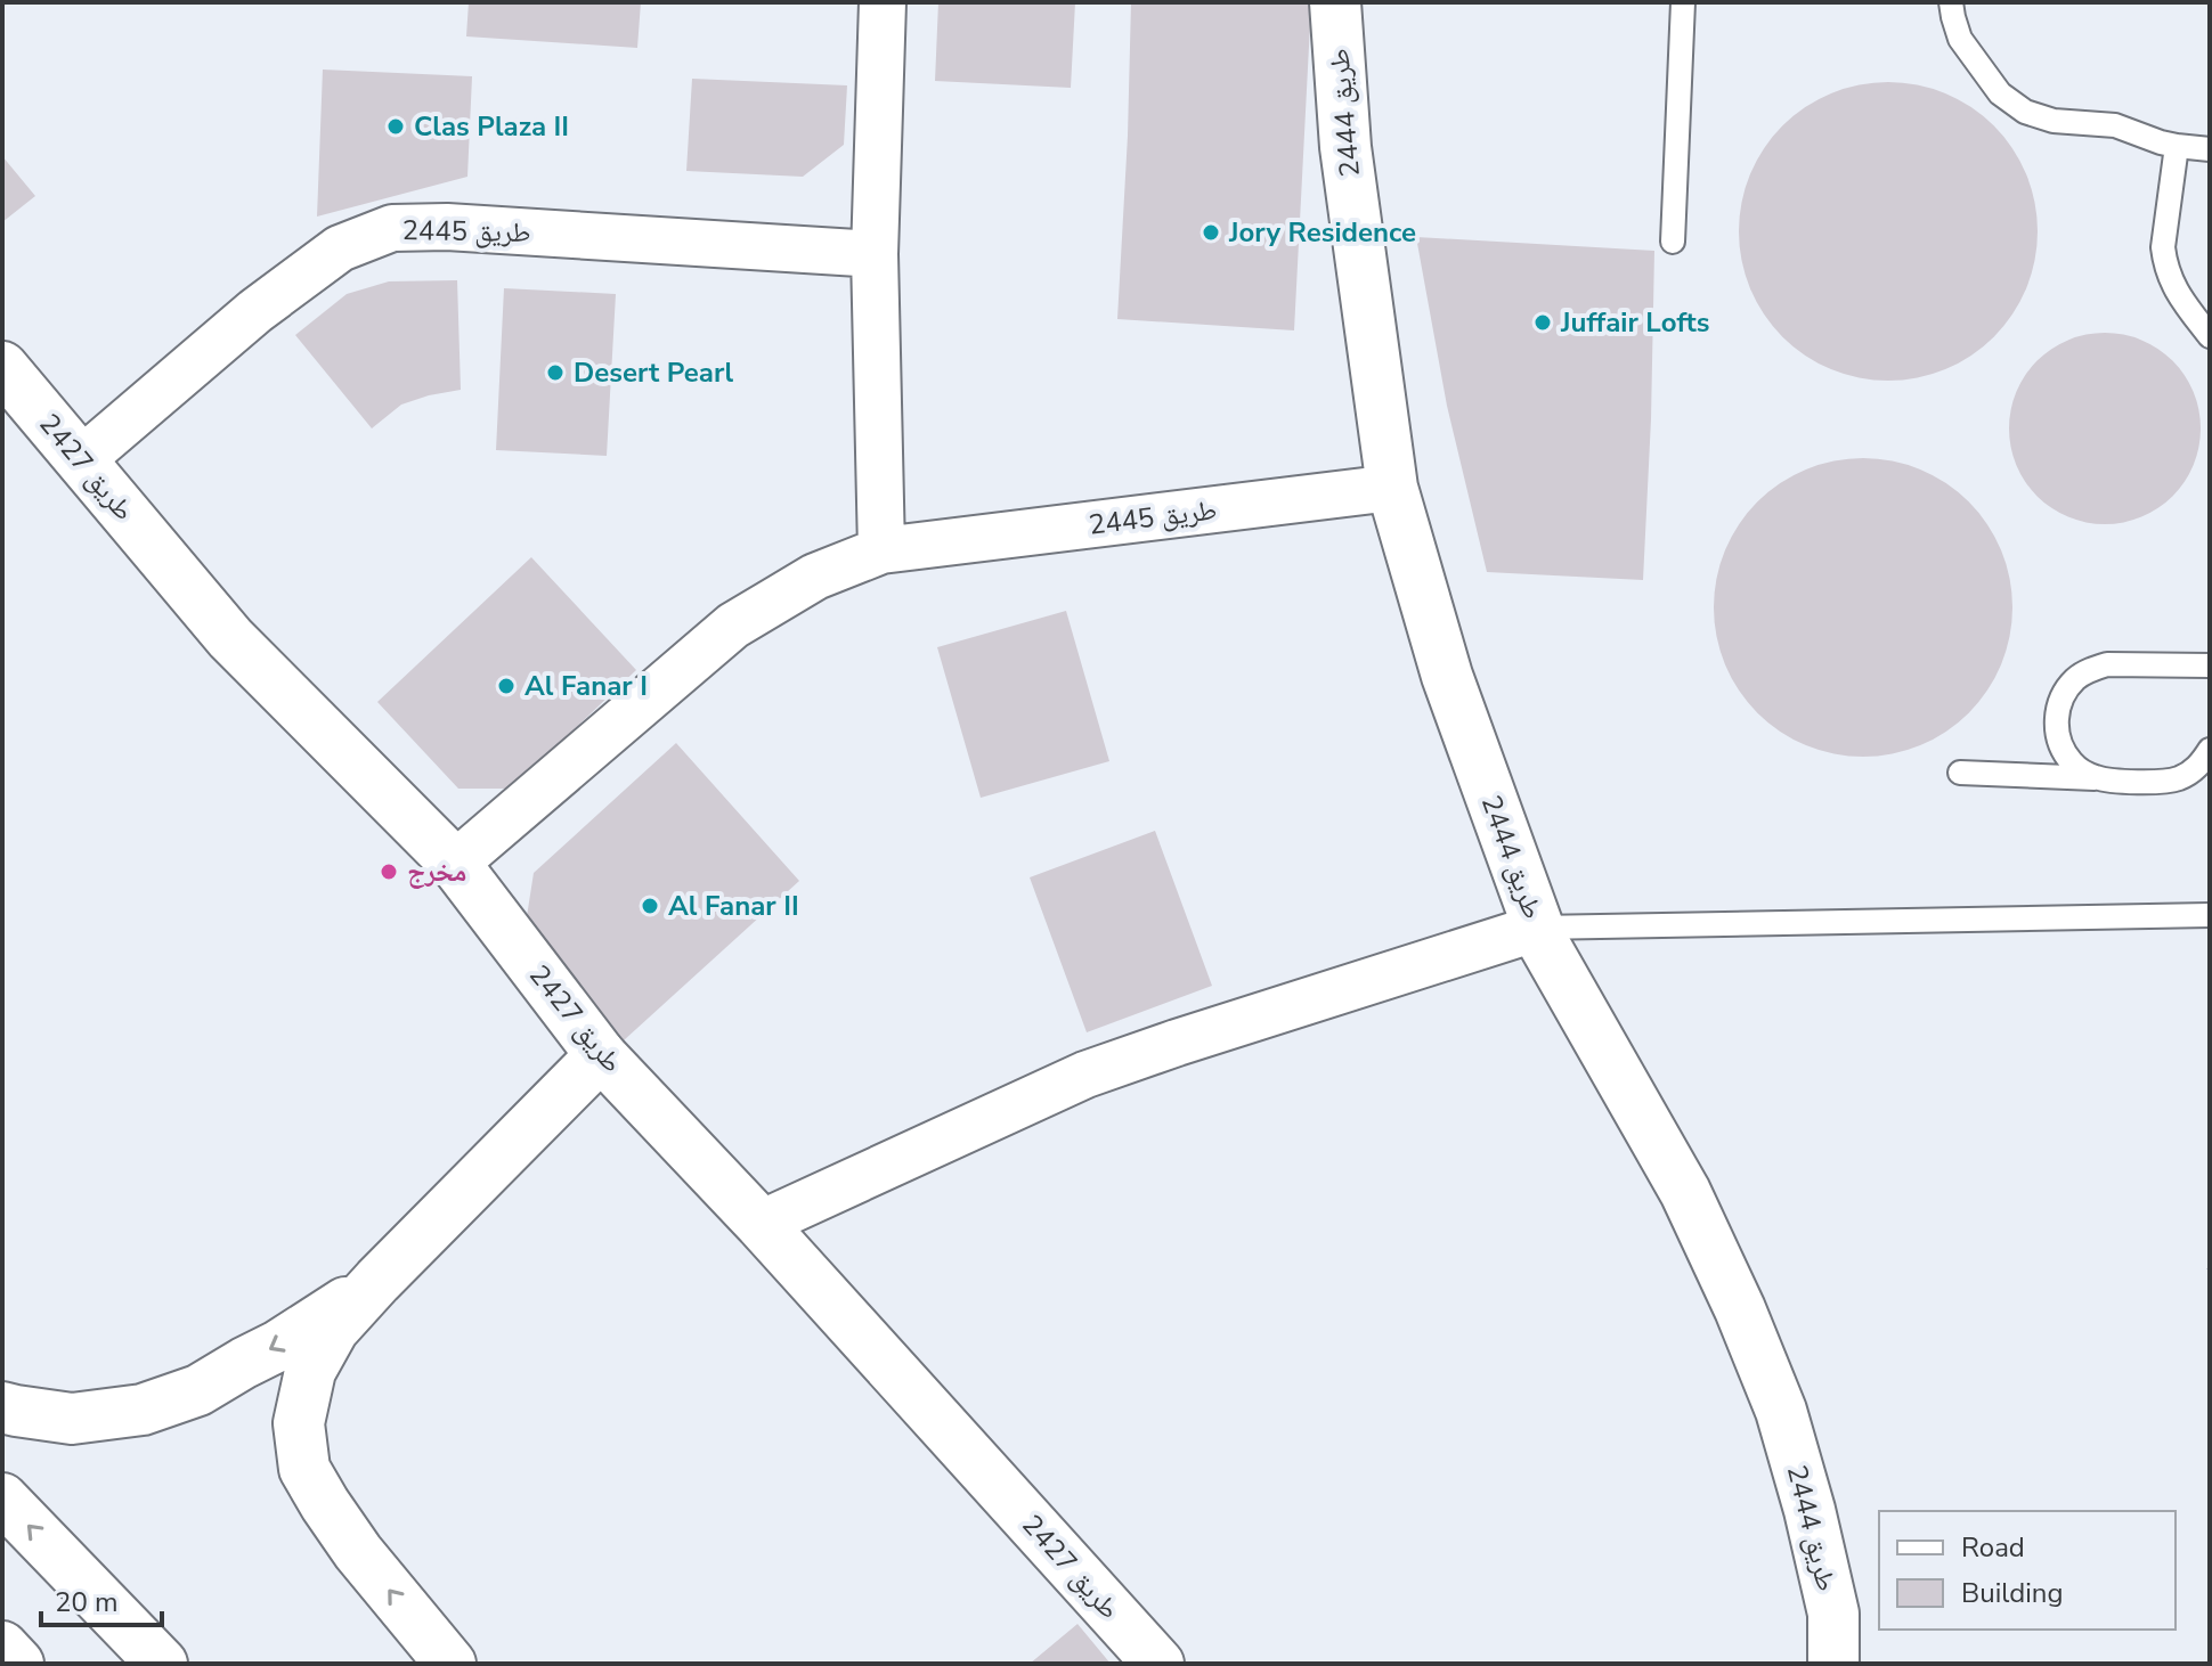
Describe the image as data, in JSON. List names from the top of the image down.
{
  "streets": {
    "main road": ["طريق 2444", "طريق 2427"],
    "street": ["طريق 2445"]
  },
  "crossings": [
    ["طريق 2444", "طريق 2445"],
    ["طريق 2445", "طريق 2427"]
  ],
  "places": [
    "Clas Plaza II",
    "Jory Residence",
    "Juffair Lofts",
    "Desert Pearl",
    "Al Fanar I",
    "مخرج",
    "Al Fanar II"
  ],
  "legend": ["Road", "Building"],
  "scale_bar": "20 m"
}
